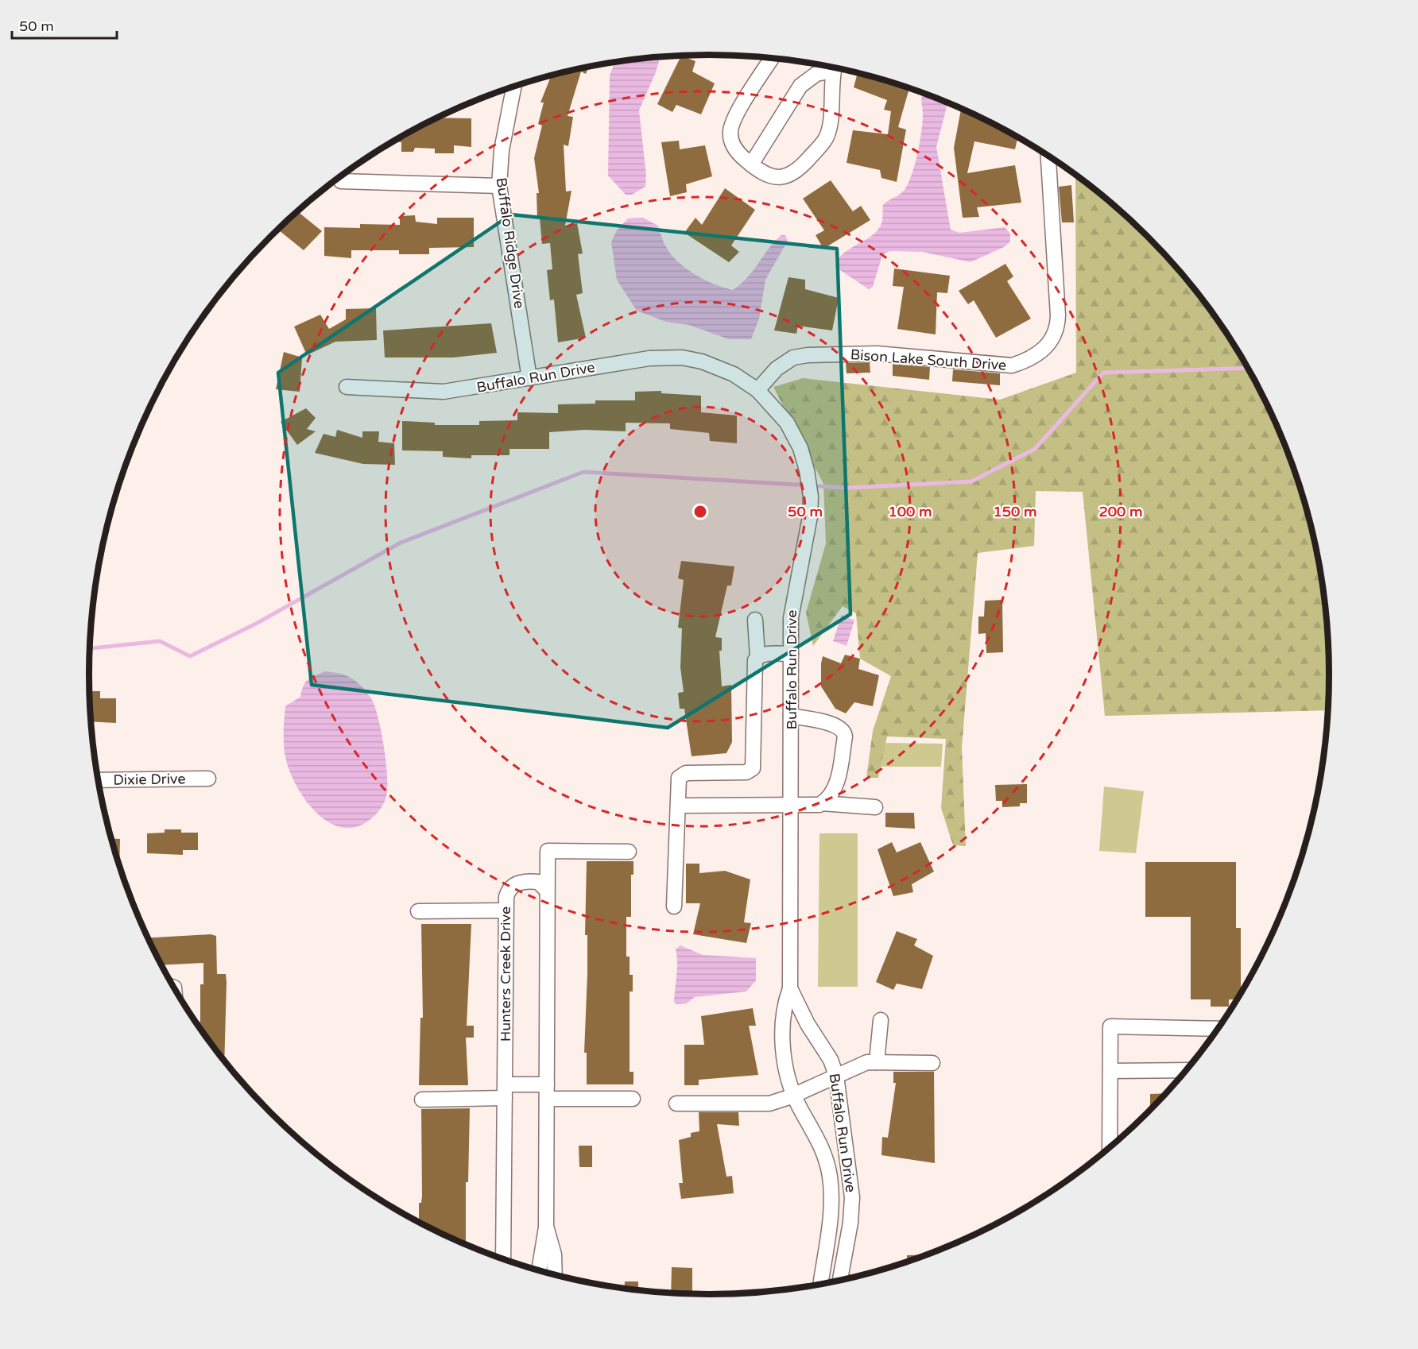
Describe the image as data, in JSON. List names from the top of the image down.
{
  "streets": {
    "street": [
      "Buffalo Ridge Drive",
      "Bison Lake South Drive",
      "Buffalo Run Drive",
      "Dixie Drive",
      "Hunters Creek Drive"
    ]
  },
  "crossings": [
    ["Buffalo Ridge Drive", "Buffalo Run Drive"],
    ["Bison Lake South Drive", "Buffalo Run Drive"]
  ],
  "scale_bar": "50 m",
  "rings": [
    "50 m",
    "100 m",
    "150 m",
    "200 m"
  ]
}
